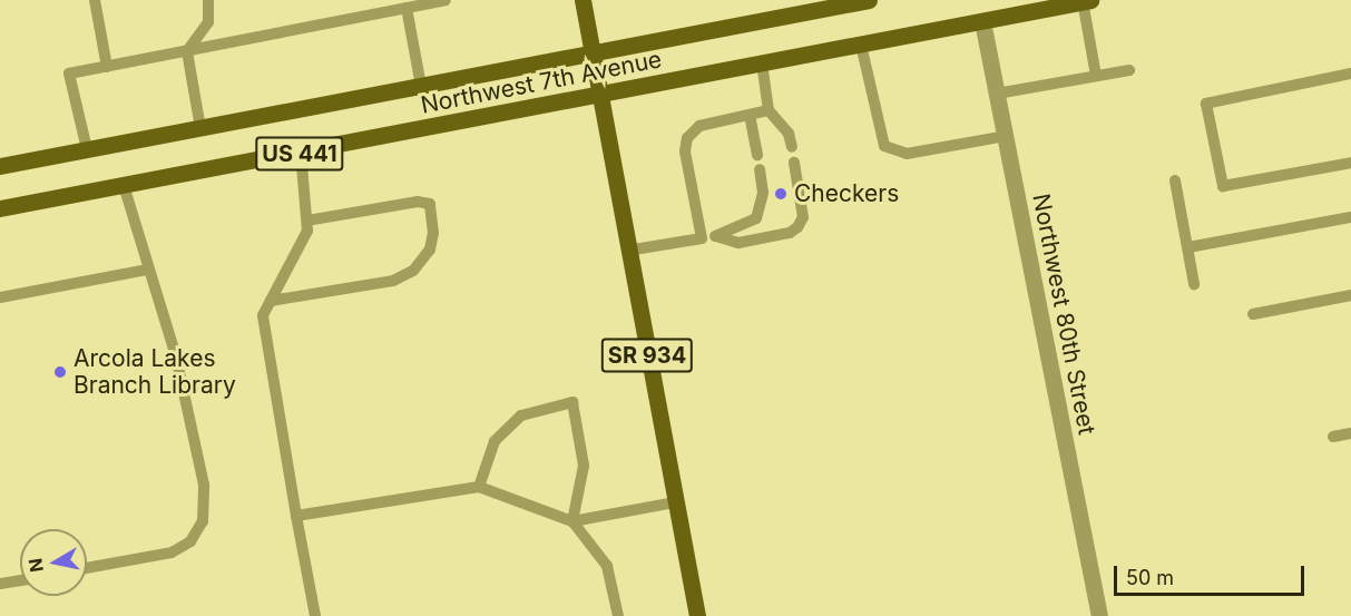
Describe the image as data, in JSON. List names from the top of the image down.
{
  "streets": {
    "main road": ["Northwest 7th Avenue", "US 441", "SR 934"],
    "street": ["Northwest 80th Street"]
  },
  "crossings": [
    ["Northwest 7th Avenue", "Northwest 80th Street"],
    ["Northwest 7th Avenue", "SR 934"]
  ],
  "places": ["Checkers", "Arcola Lakes Branch Library"],
  "scale_bar": "50 m",
  "north": "left"
}
